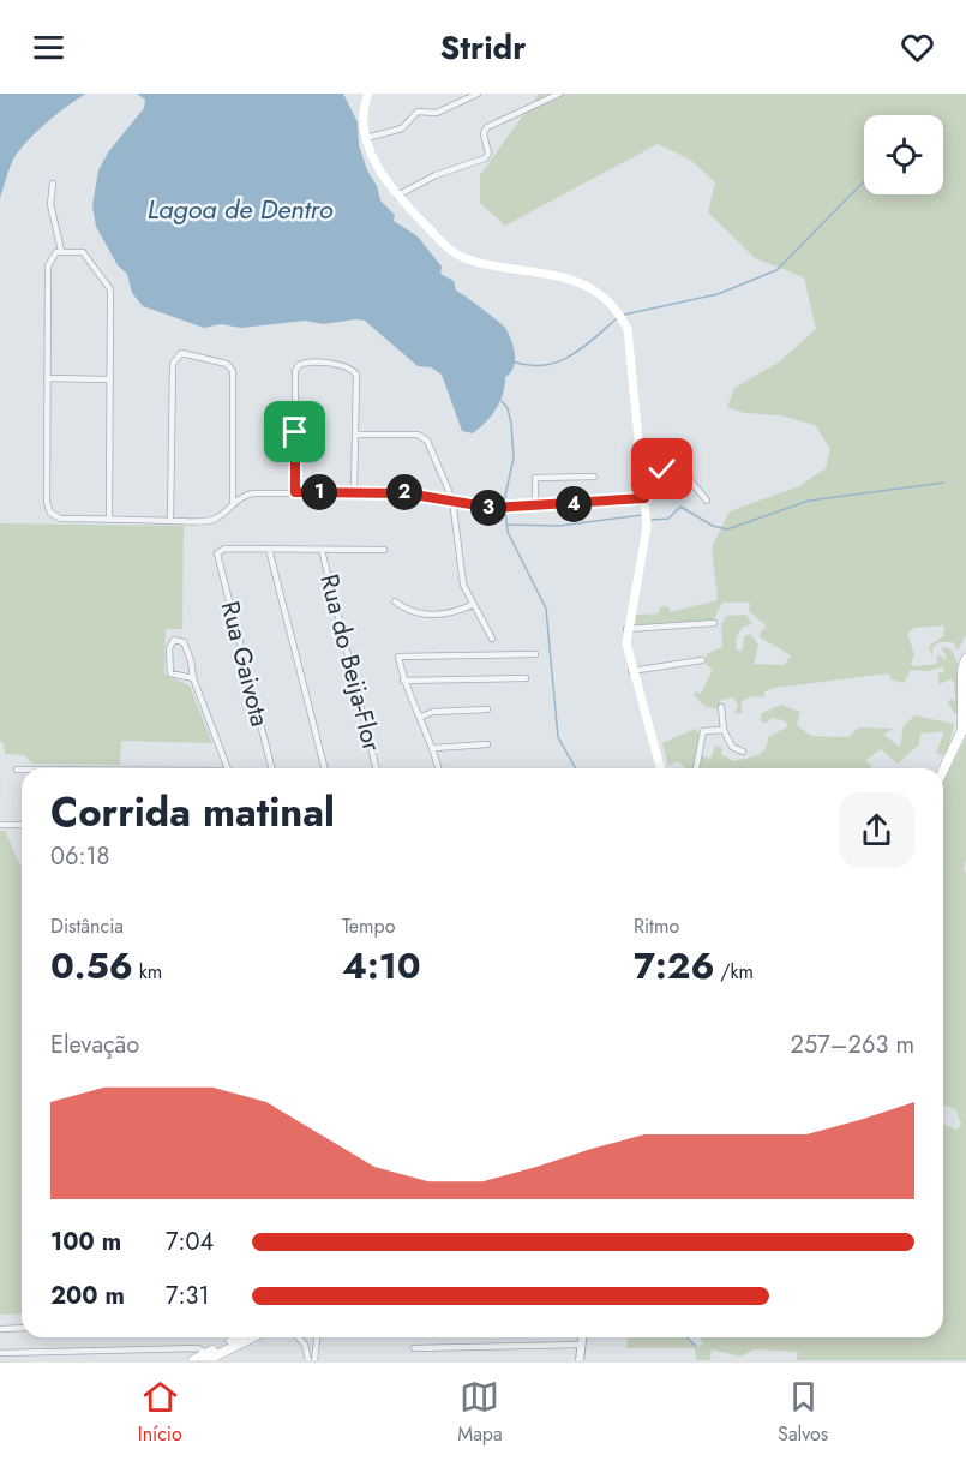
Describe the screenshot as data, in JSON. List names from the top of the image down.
{
  "streets": {
    "street": ["Rua do Beija-Flor", "Rua Gaivota"]
  },
  "water": ["Lagoa de Dentro"],
  "page": {
    "header": "Stridr",
    "pins": [
      "1",
      "2",
      "4",
      "3"
    ],
    "heading": ["Corrida matinal", "06:18"],
    "stats": [
      ["Distância", "0.56 km"],
      ["Tempo", "4:10"],
      ["Ritmo", "7:26 /km"]
    ],
    "chart": ["Elevação", "257–263 m"],
    "list": [
      {
        "name": "100 m",
        "note": "7:04"
      },
      {
        "name": "200 m",
        "note": "7:31"
      }
    ],
    "tabs": ["Início", "Mapa", "Salvos"]
  }
}
